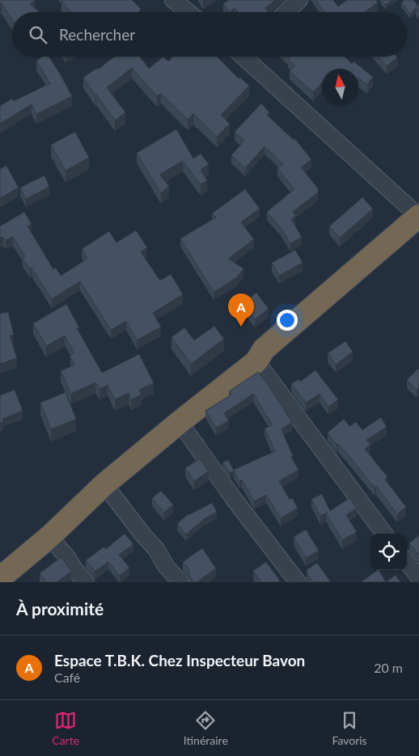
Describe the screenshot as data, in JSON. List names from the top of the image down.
{
  "north": "top",
  "page": {
    "search": "Rechercher",
    "pins": "A",
    "heading": "À proximité",
    "list": [
      {
        "mark": "A",
        "name": "Espace T.B.K. Chez Inspecteur Bavon",
        "note": "Café",
        "value": "20 m"
      }
    ],
    "nav": ["Carte", "Itinéraire", "Favoris"]
  }
}
